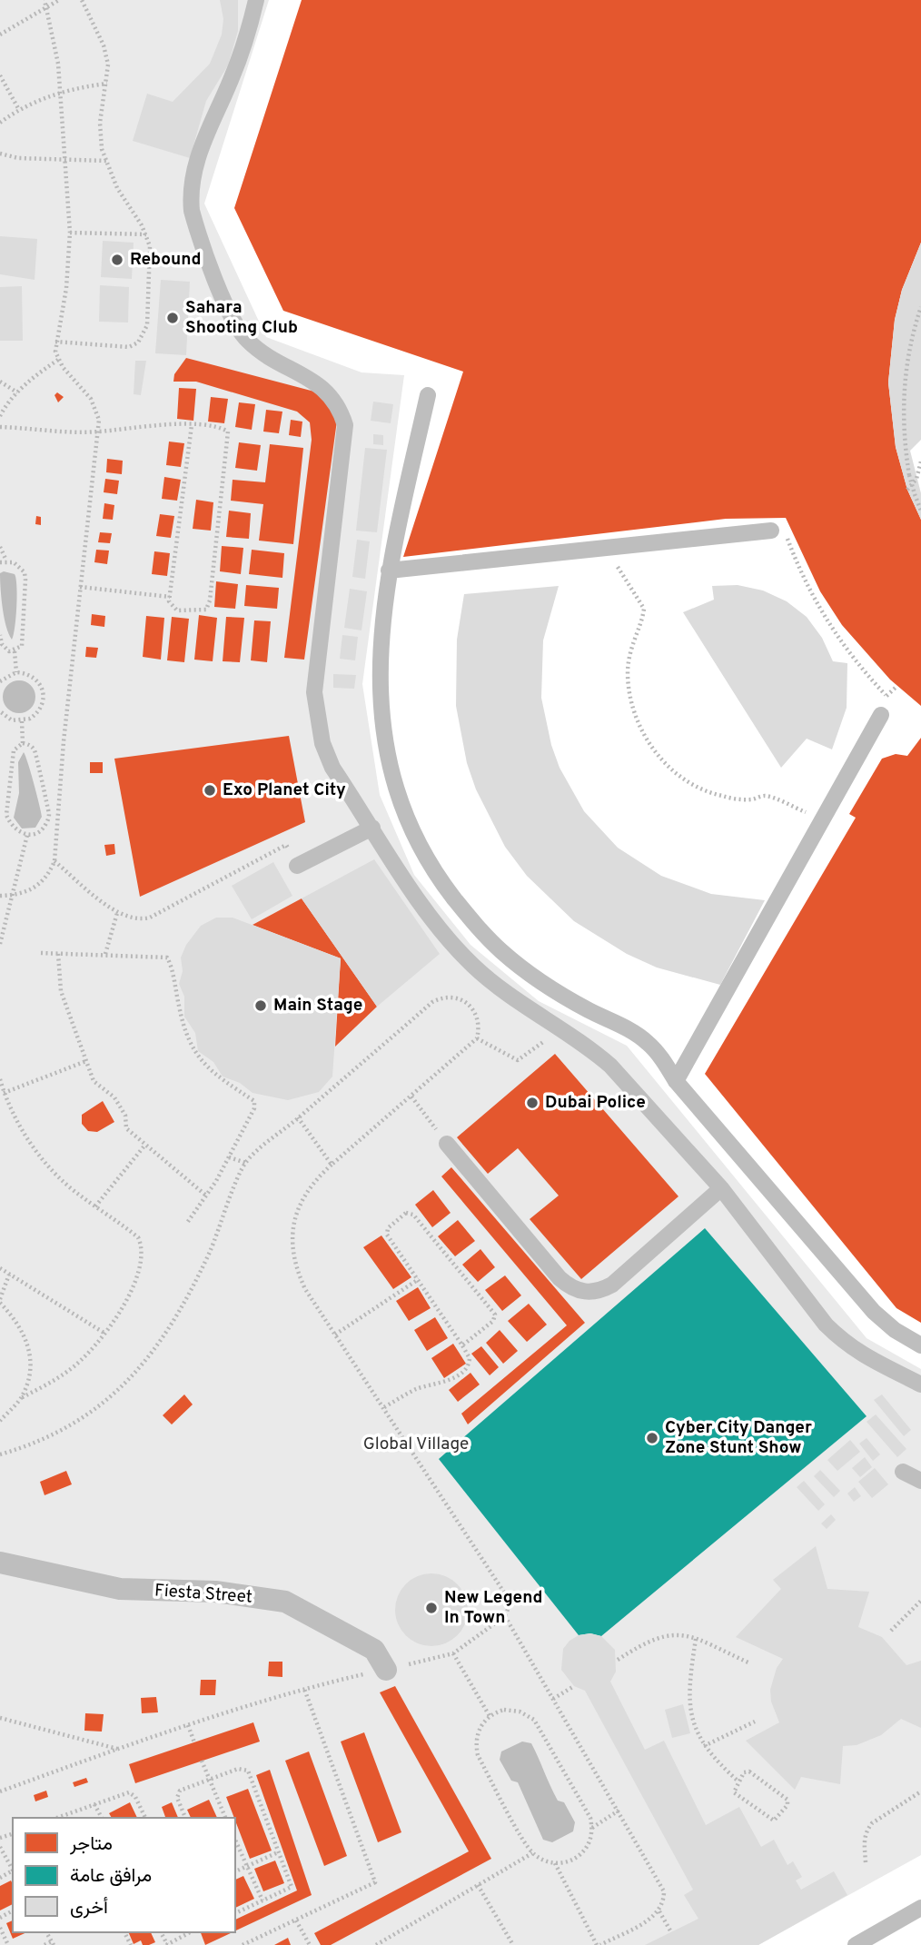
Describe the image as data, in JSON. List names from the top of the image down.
{
  "streets": {
    "street": ["Fiesta Street"]
  },
  "parks": ["Global Village"],
  "places": [
    "Rebound",
    "Sahara Shooting Club",
    "Exo Planet City",
    "Main Stage",
    "Dubai Police",
    "Cyber City Danger Zone Stunt Show",
    "New Legend In Town"
  ],
  "legend": ["متاجر", "مرافق عامة", "أخرى"]
}
